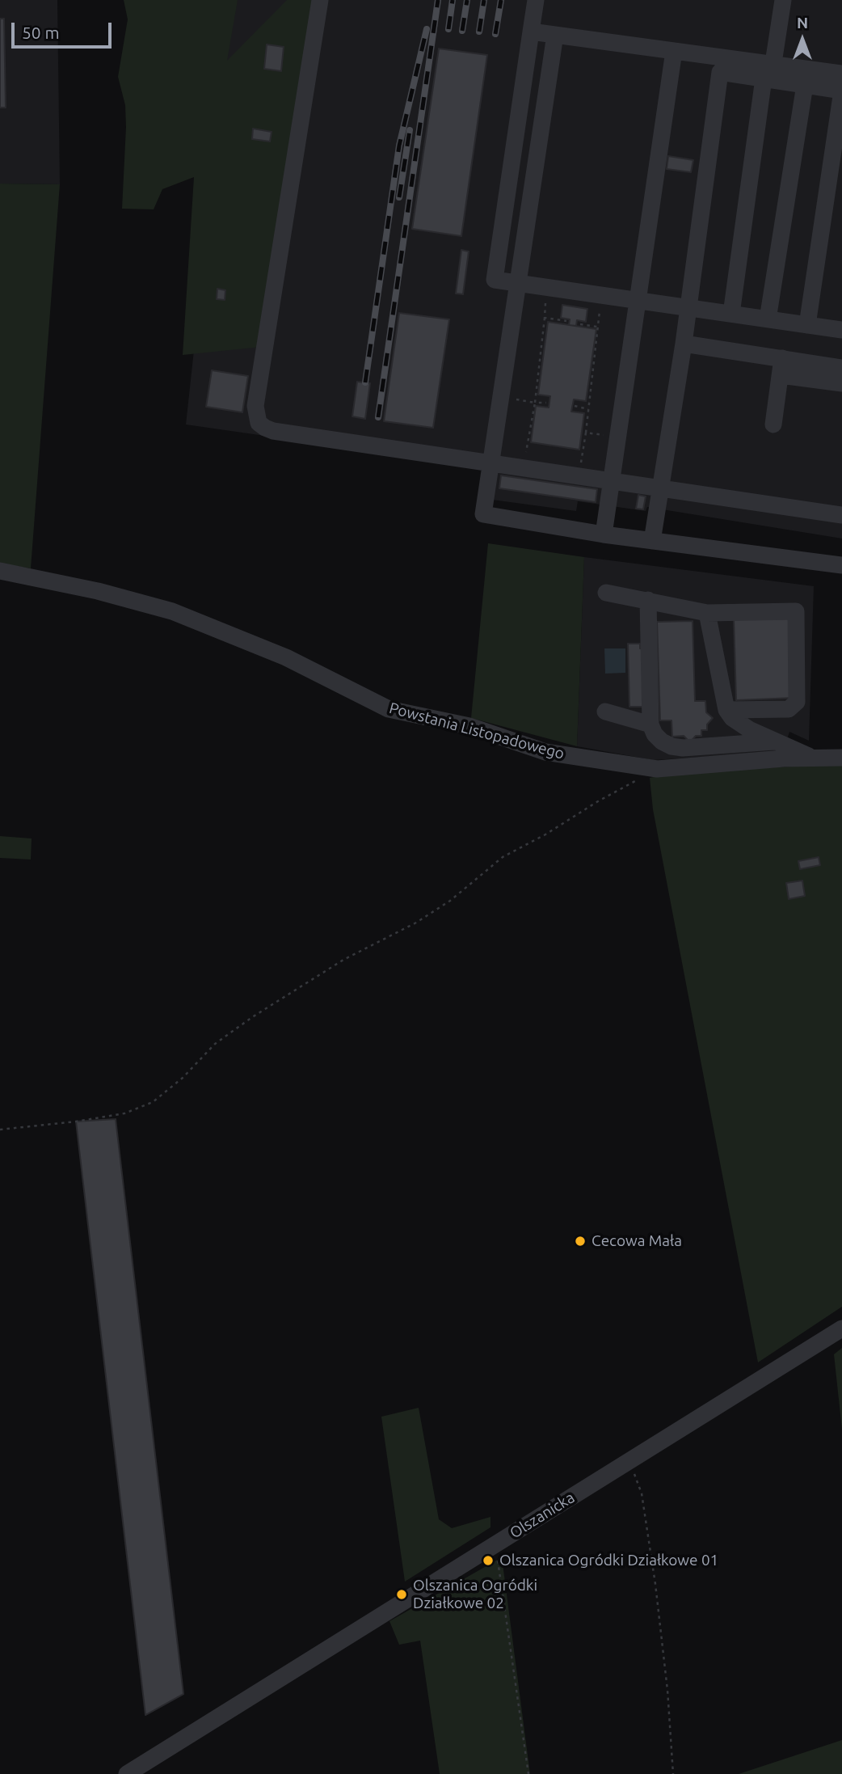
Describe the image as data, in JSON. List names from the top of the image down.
{
  "streets": {
    "street": ["Powstania Listopadowego", "Olszanicka"]
  },
  "places": ["Cecowa Mała", "Olszanica Ogródki Działkowe 01", "Olszanica Ogródki Działkowe 02"],
  "scale_bar": "50 m",
  "north": "top"
}
